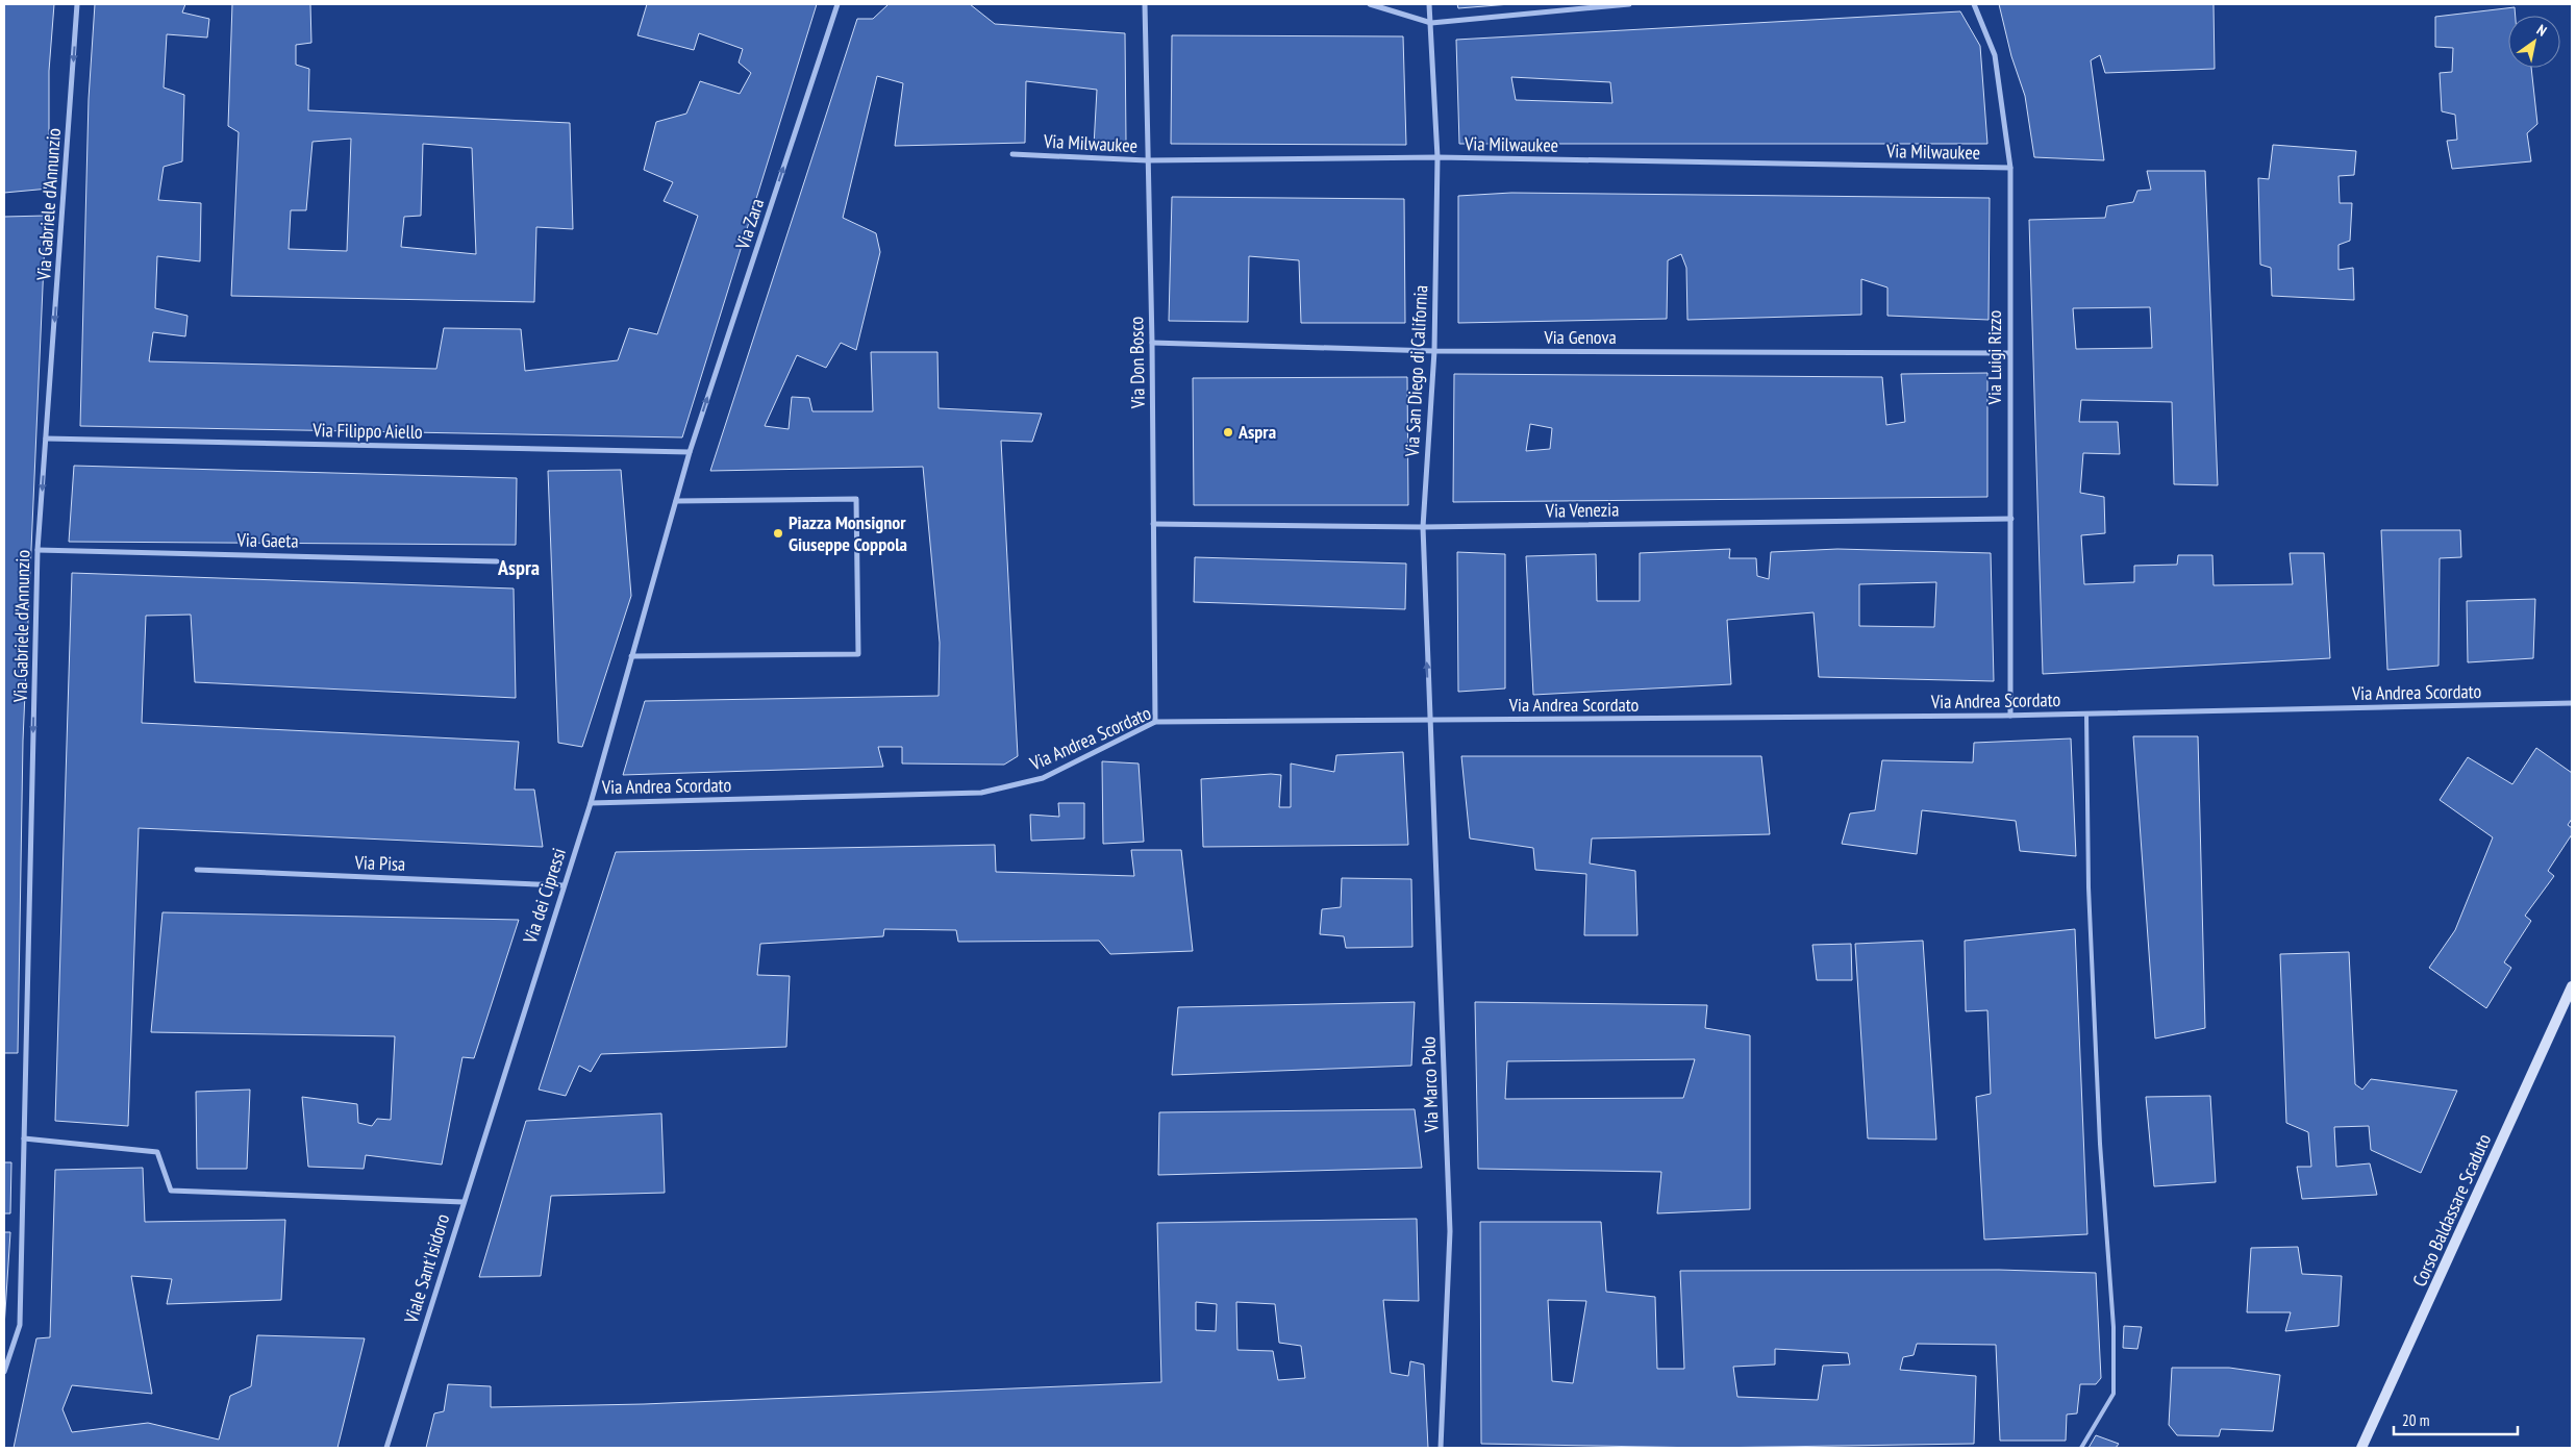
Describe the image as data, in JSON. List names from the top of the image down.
{
  "streets": {
    "street": [
      "Via Milwaukee",
      "Via Gabriele d'Annunzio",
      "Via Zara",
      "Via Genova",
      "Via Luigi Rizzo",
      "Via Don Bosco",
      "Via San Diego di California",
      "Via Filippo Aiello",
      "Via Venezia",
      "Via Gaeta",
      "Via Andrea Scordato",
      "Via Pisa",
      "Via dei Cipressi",
      "Via Marco Polo",
      "Corso Baldassare Scaduto",
      "Viale Sant'Isidoro"
    ]
  },
  "crossings": [
    ["Via Milwaukee", "Via Luigi Rizzo"],
    ["Via Milwaukee", "Via Don Bosco"],
    ["Via Milwaukee", "Via San Diego di California"],
    ["Via Gabriele d'Annunzio", "Via Filippo Aiello"],
    ["Via Gabriele d'Annunzio", "Via Gaeta"],
    ["Via Zara", "Via Filippo Aiello"],
    ["Via Zara", "Via dei Cipressi"],
    ["Via Genova", "Via Luigi Rizzo"],
    ["Via Genova", "Via Don Bosco"],
    ["Via Genova", "Via San Diego di California"],
    ["Via Luigi Rizzo", "Via Venezia"],
    ["Via Luigi Rizzo", "Via Andrea Scordato"],
    ["Via Don Bosco", "Via Venezia"],
    ["Via Don Bosco", "Via Andrea Scordato"],
    ["Via San Diego di California", "Via Venezia"],
    ["Via San Diego di California", "Via Andrea Scordato"],
    ["Via San Diego di California", "Via Marco Polo"],
    ["Via Andrea Scordato", "Via dei Cipressi"],
    ["Via Andrea Scordato", "Via Marco Polo"],
    ["Via Pisa", "Via dei Cipressi"],
    ["Via dei Cipressi", "Viale Sant'Isidoro"]
  ],
  "one_way": ["Via Gabriele d'Annunzio", "Via Zara"],
  "districts": ["Aspra"],
  "places": ["Aspra", "Piazza Monsignor Giuseppe Coppola"],
  "scale_bar": "20 m",
  "north": "top right"
}
